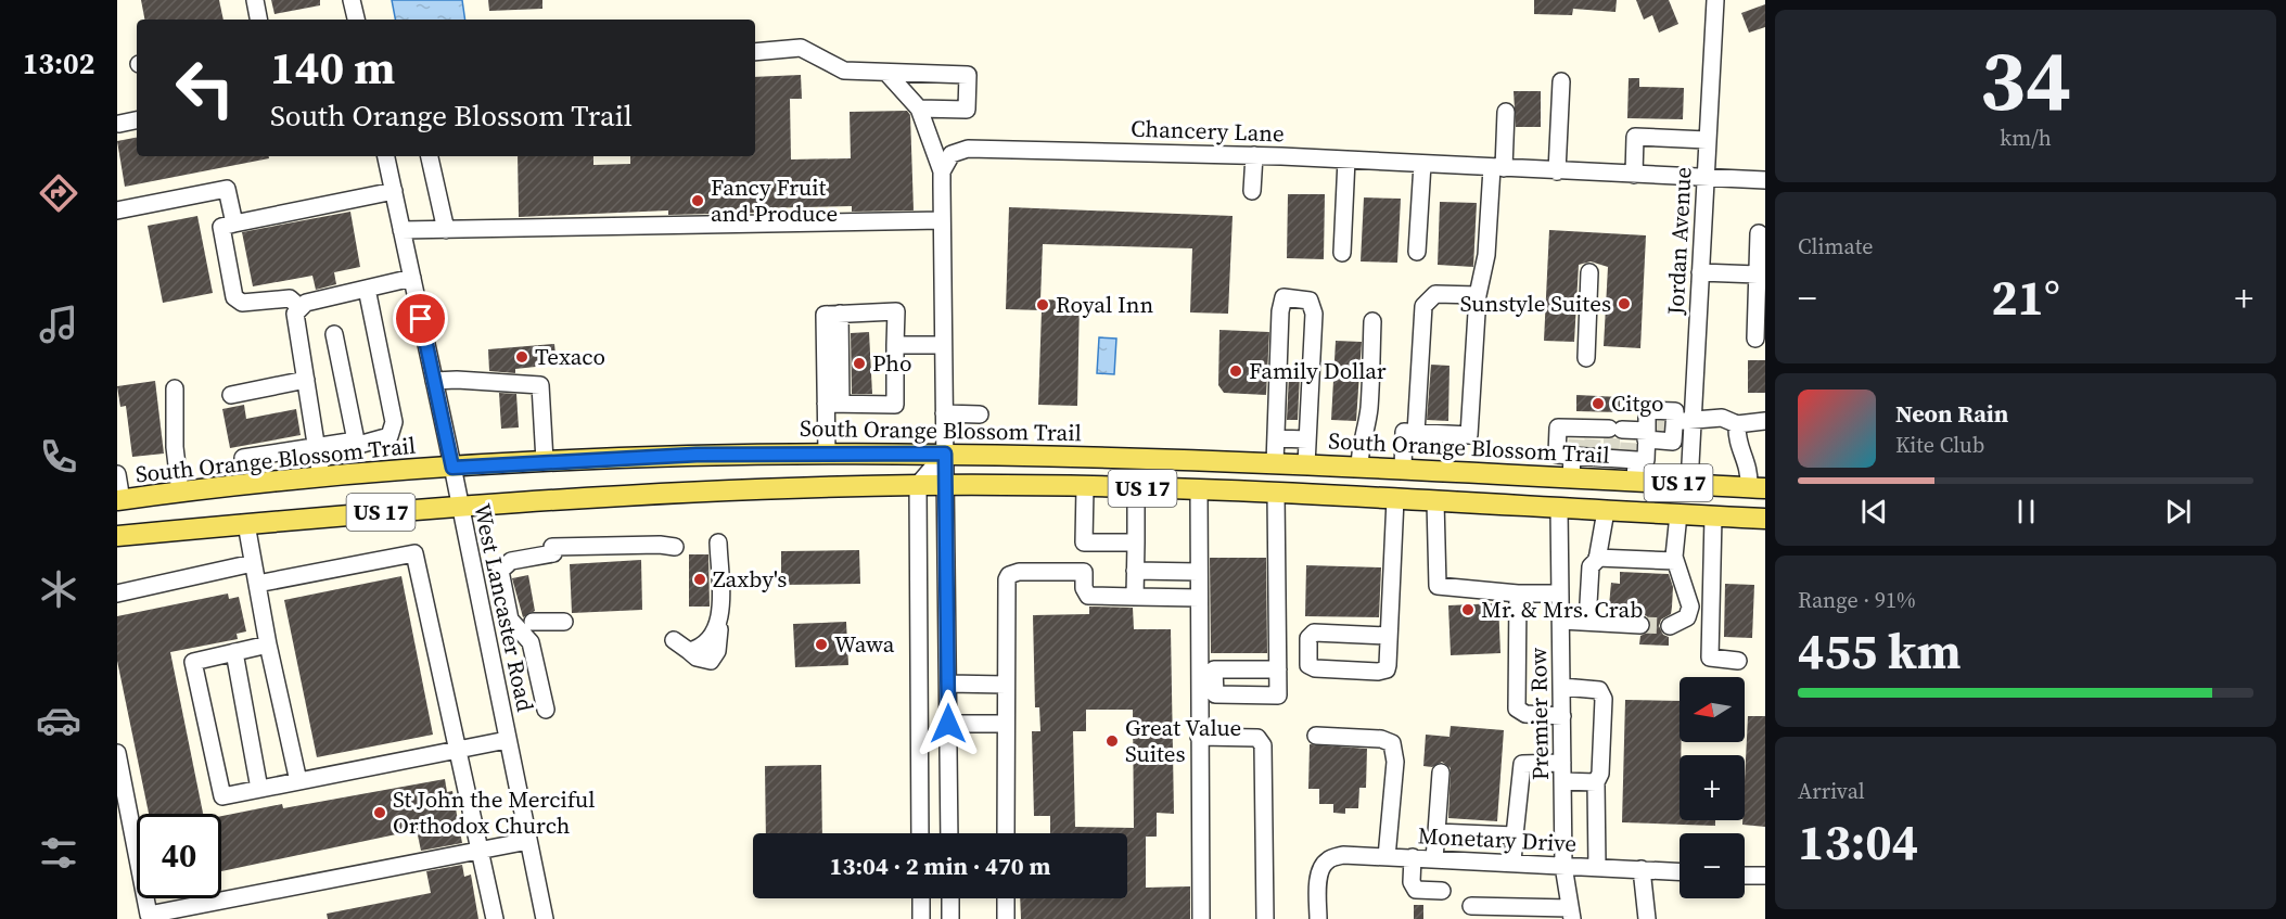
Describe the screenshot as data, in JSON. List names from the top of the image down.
{
  "streets": {
    "main road": ["South Orange Blossom Trail", "US 17"],
    "street": [
      "Chancery Lane",
      "Jordan Avenue",
      "West Lancaster Road",
      "Premier Row",
      "Monetary Drive"
    ]
  },
  "crossings": [
    ["Chancery Lane", "Jordan Avenue"],
    ["Jordan Avenue", "South Orange Blossom Trail"],
    ["South Orange Blossom Trail", "West Lancaster Road"],
    ["US 17", "West Lancaster Road"],
    ["US 17", "Premier Row"],
    ["Premier Row", "Monetary Drive"]
  ],
  "places": [
    "Fancy Fruit and Produce",
    "Sunstyle Suites",
    "Royal Inn",
    "Texaco",
    "Pho",
    "Family Dollar",
    "Citgo",
    "Zaxby's",
    "Mr. & Mrs. Crab",
    "Wawa",
    "Great Value Suites",
    "St John the Merciful Orthodox Church"
  ],
  "north": "left",
  "page": {
    "tabs": "13:02",
    "tile": [
      ["34", "km/h"],
      "Climate",
      ["Range · 91%", "455 km"],
      ["Arrival", "13:04"]
    ],
    "turn": ["140 m", "South Orange Blossom Trail"],
    "heat": ["−", "21°", "+"],
    "song": ["Neon Rain", "Kite Club"],
    "map_buttons": ["+", "−"],
    "limit": "40",
    "trip": "13:04 · 2 min · 470 m"
  }
}
